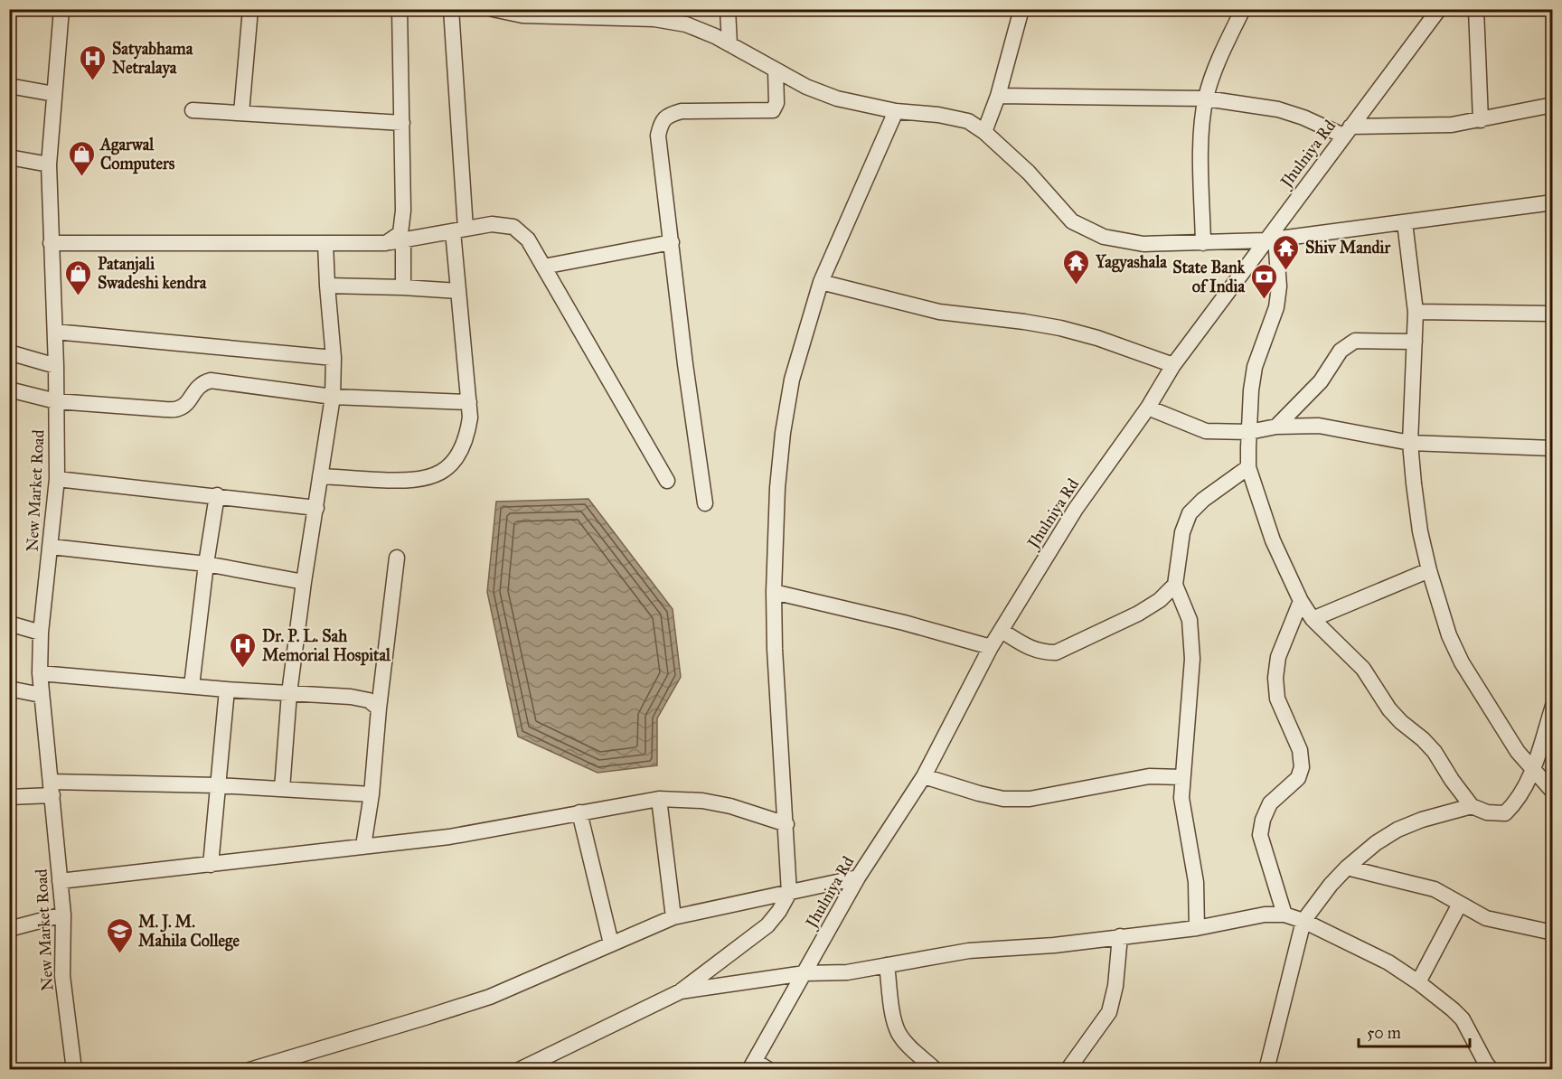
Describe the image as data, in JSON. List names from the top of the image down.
{
  "streets": {
    "street": ["Jhulniya Rd", "New Market Road"]
  },
  "places": {
    "hospital": ["Satyabhama Netralaya", "Dr. P. L. Sah Memorial Hospital"],
    "shop": ["Agarwal Computers", "Patanjali Swadeshi kendra"],
    "temple": ["Shiv Mandir", "Yagyashala"],
    "bank": ["State Bank of India"],
    "school or university": ["M. J. M. Mahila College"]
  },
  "scale_bar": "50 m"
}
